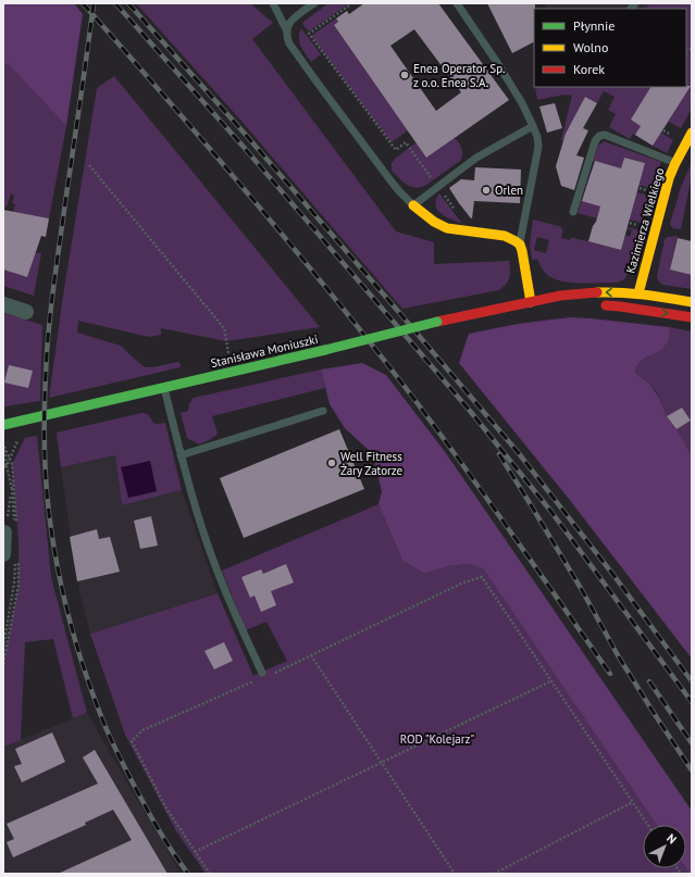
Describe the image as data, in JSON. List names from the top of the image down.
{
  "streets": {
    "street": ["Kazimierza Wielkiego", "Stanisława Moniuszki"]
  },
  "crossings": [
    ["Kazimierza Wielkiego", "Stanisława Moniuszki"]
  ],
  "parks": ["ROD \"Kolejarz\""],
  "places": ["Enea Operator Sp. z o.o. Enea S.A.", "Orlen", "Well Fitness Żary Zatorze"],
  "legend": ["Płynnie", "Wolno", "Korek"],
  "north": "top right"
}
